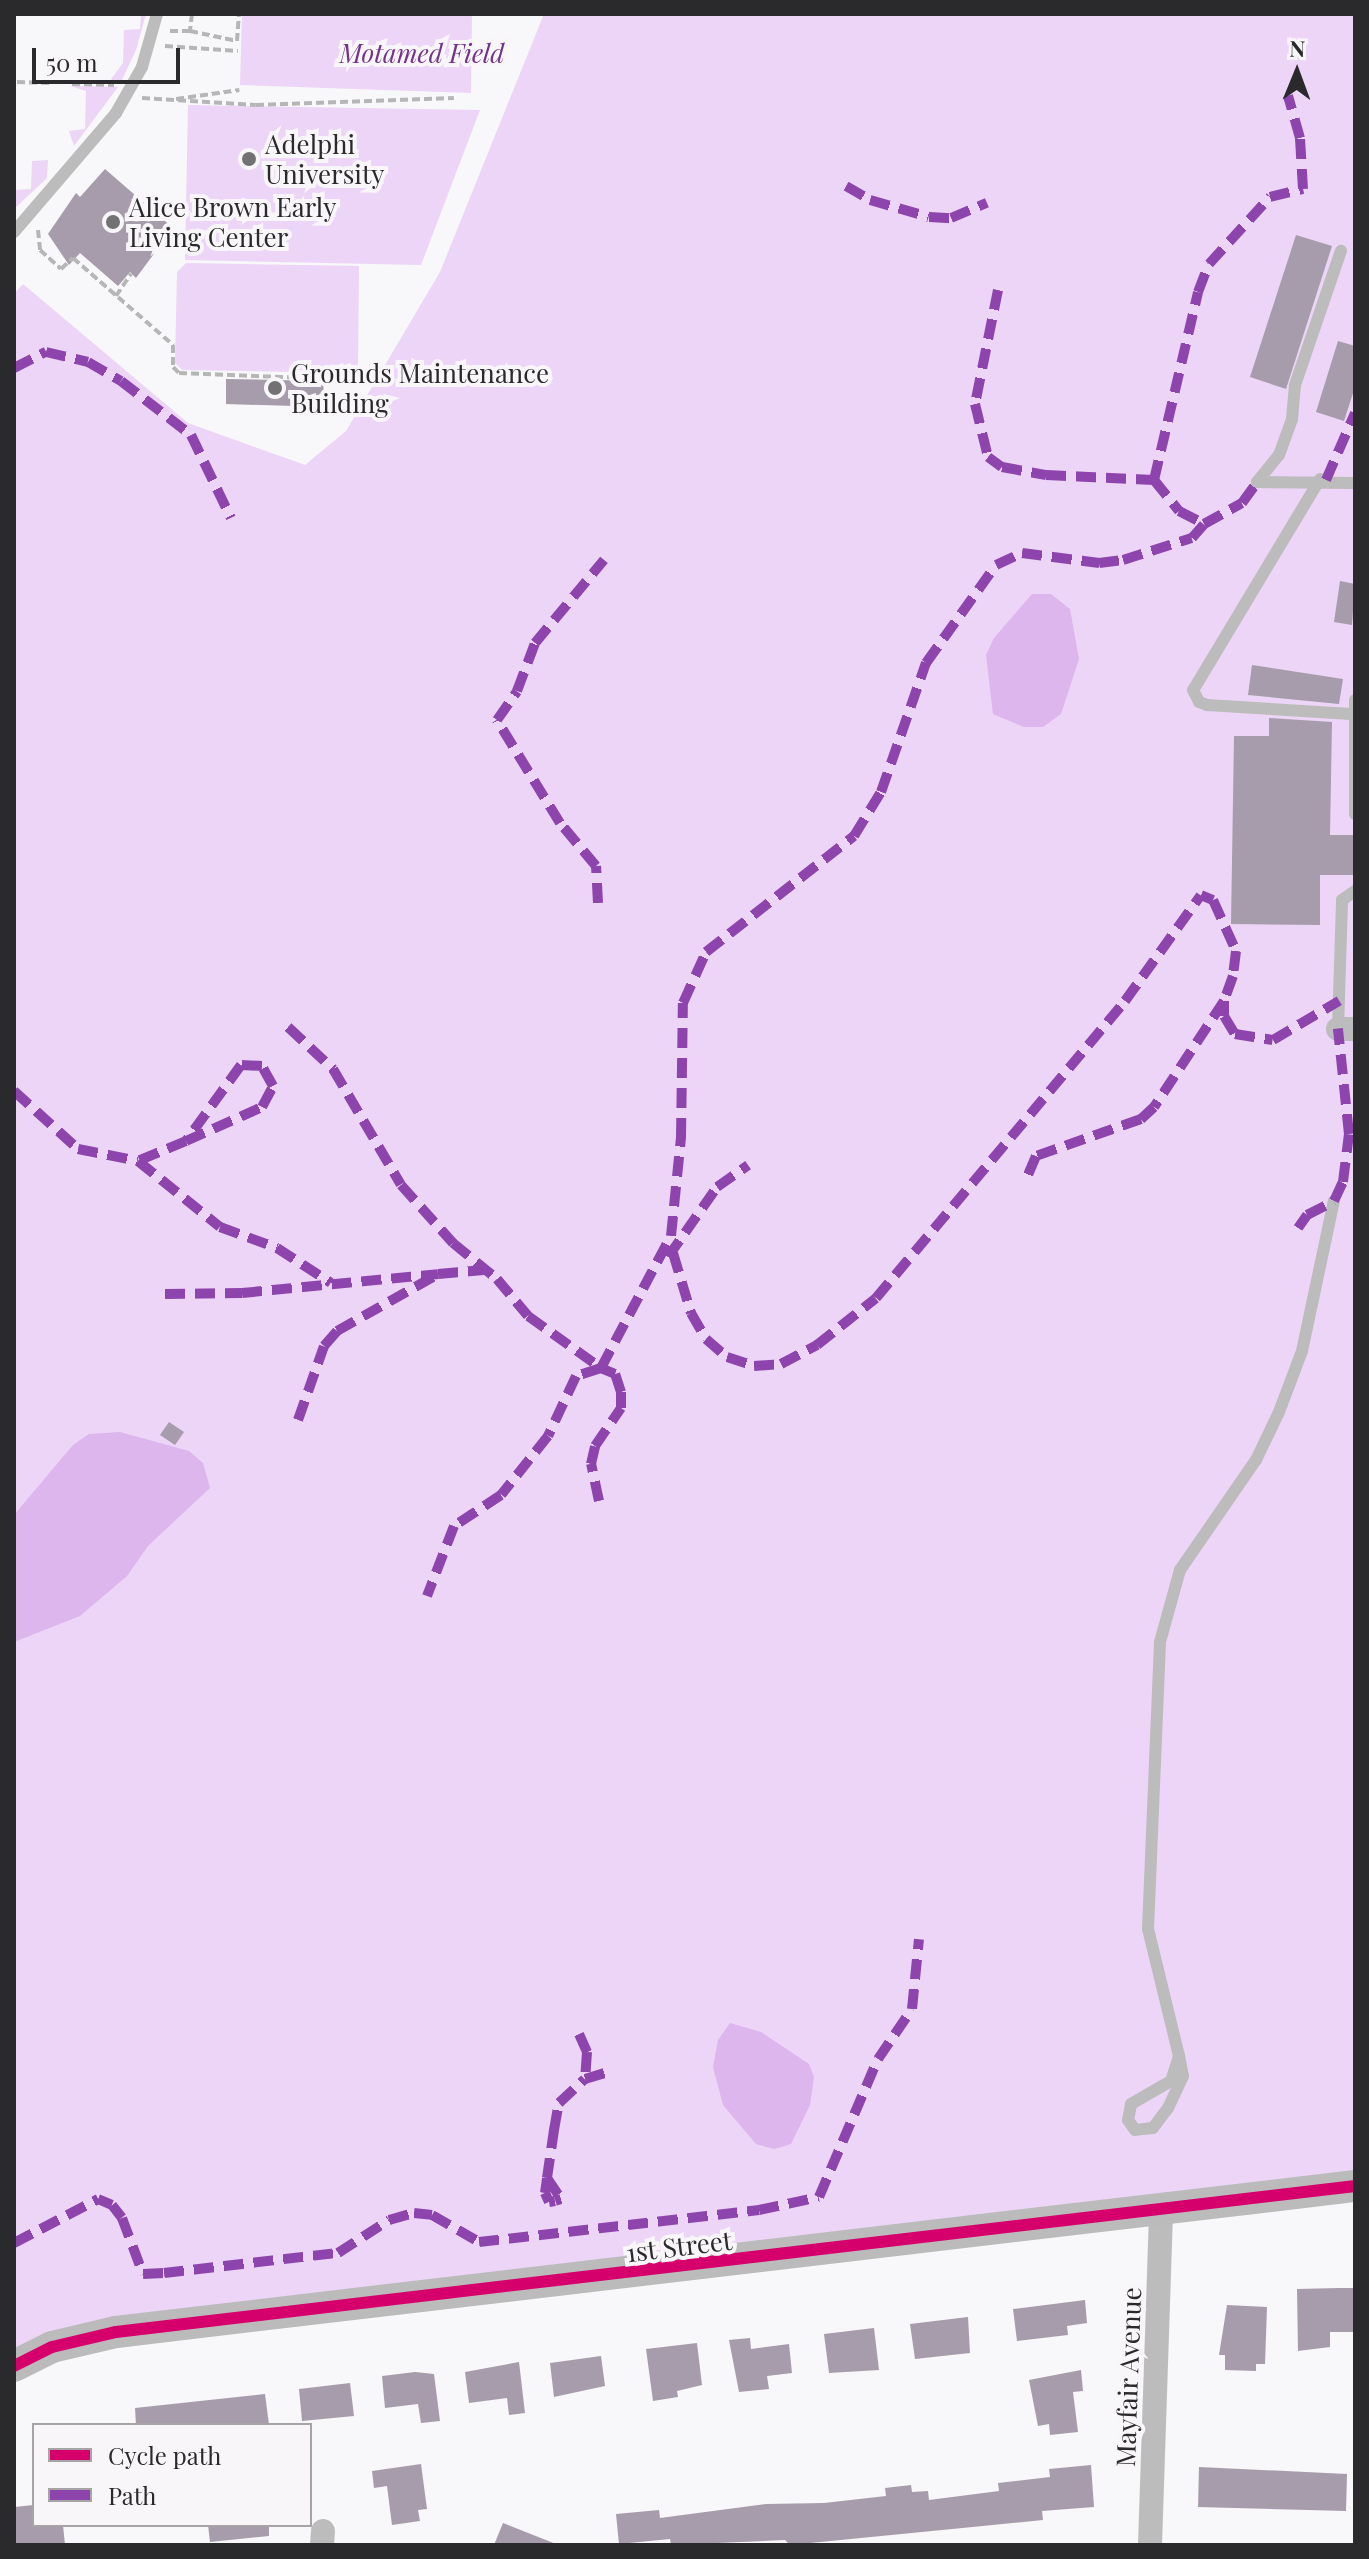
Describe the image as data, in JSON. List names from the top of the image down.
{
  "streets": {
    "street": ["1st Street", "Mayfair Avenue"]
  },
  "crossings": [
    ["1st Street", "Mayfair Avenue"]
  ],
  "parks": ["Motamed Field"],
  "places": ["Adelphi University", "Alice Brown Early Living Center", "Grounds Maintenance Building"],
  "legend": ["Cycle path", "Path"],
  "scale_bar": "50 m",
  "north": "top"
}
